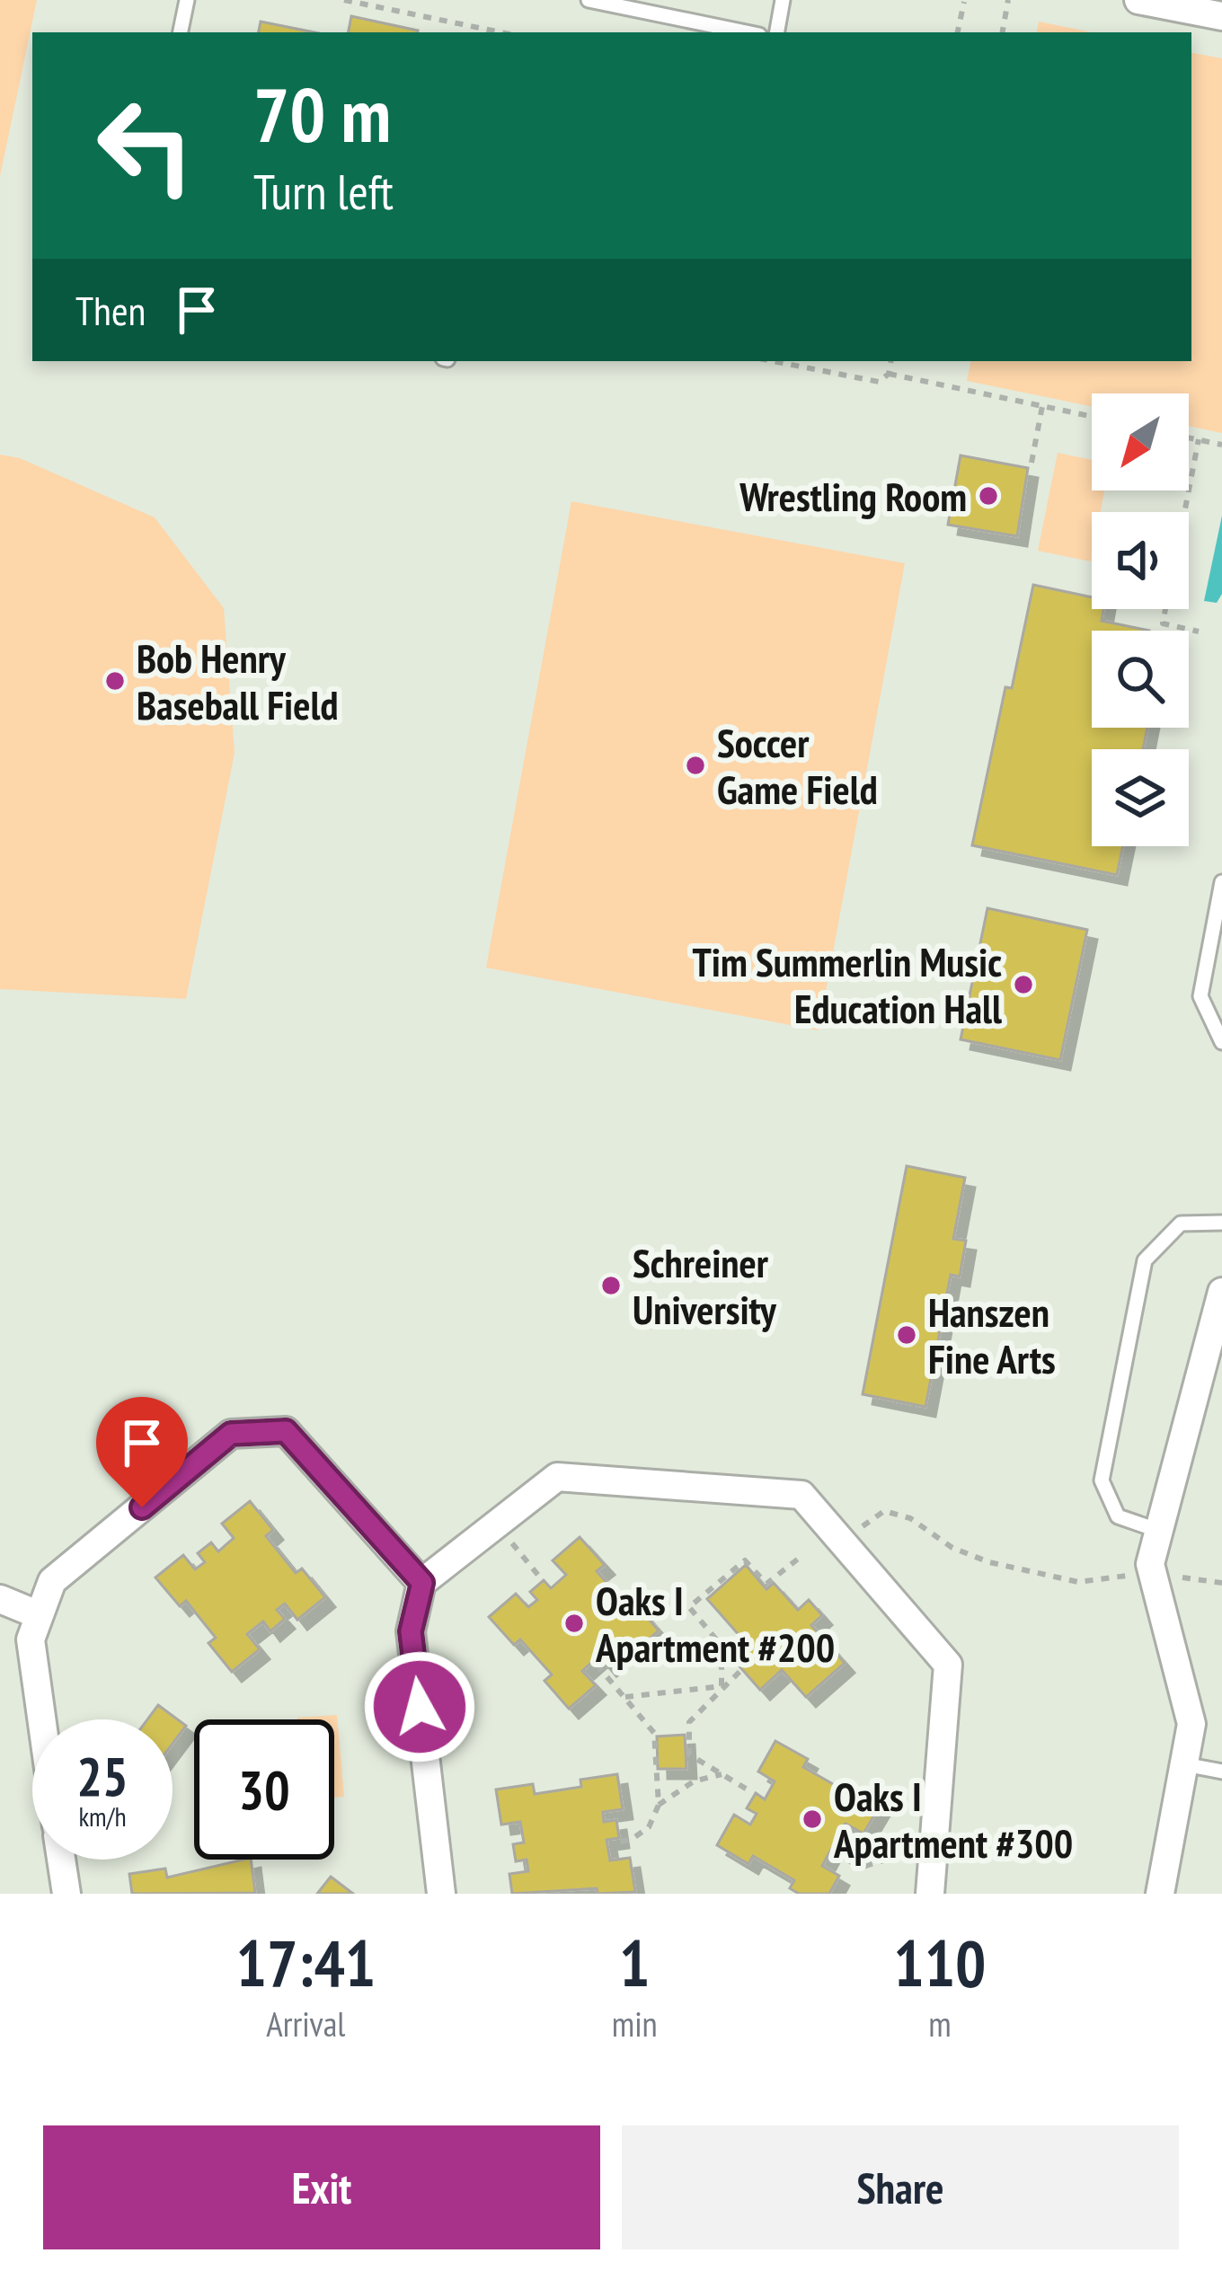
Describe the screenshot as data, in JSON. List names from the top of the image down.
{
  "places": [
    "Wrestling Room",
    "Bob Henry Baseball Field",
    "Soccer Game Field",
    "Tim Summerlin Music Education Hall",
    "Schreiner University",
    "Hanszen Fine Arts",
    "Oaks I Apartment #200",
    "Oaks I Apartment #300"
  ],
  "north": "bottom left",
  "page": {
    "turn": ["70 m", "Turn left"],
    "then": "Then",
    "speed": "25 km/h",
    "limit": "30",
    "eta": [
      "17:41",
      "Arrival",
      "1",
      "min",
      "110",
      "m"
    ],
    "buttons": ["Exit", "Share"]
  }
}
